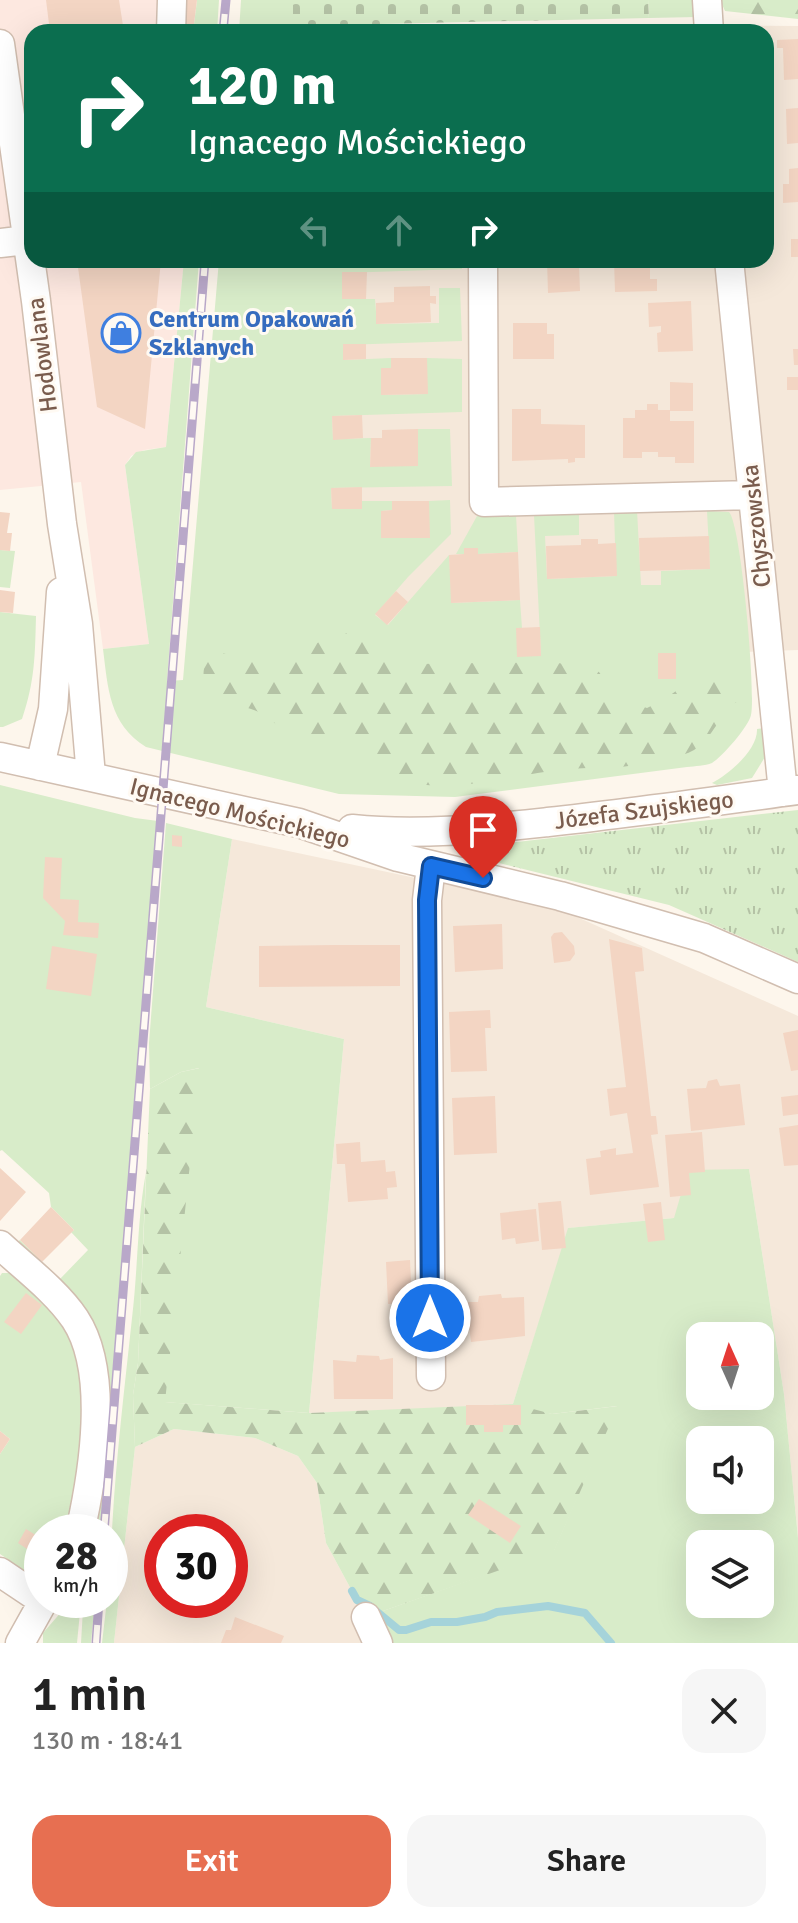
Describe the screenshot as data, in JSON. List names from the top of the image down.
{
  "streets": {
    "street": [
      "Hodowlana",
      "Chyszowska",
      "Józefa Szujskiego",
      "Ignacego Mościckiego"
    ]
  },
  "crossings": [
    ["Hodowlana", "Ignacego Mościckiego"],
    ["Chyszowska", "Józefa Szujskiego"],
    ["Józefa Szujskiego", "Ignacego Mościckiego"]
  ],
  "places": {
    "shop": ["Centrum Opakowań Szklanych"]
  },
  "north": "top",
  "page": {
    "turn": ["120 m", "Ignacego Mościckiego"],
    "speed": "28 km/h",
    "limit": "30",
    "heading": ["1 min", "130 m · 18:41"],
    "buttons": ["Exit", "Share"]
  }
}
